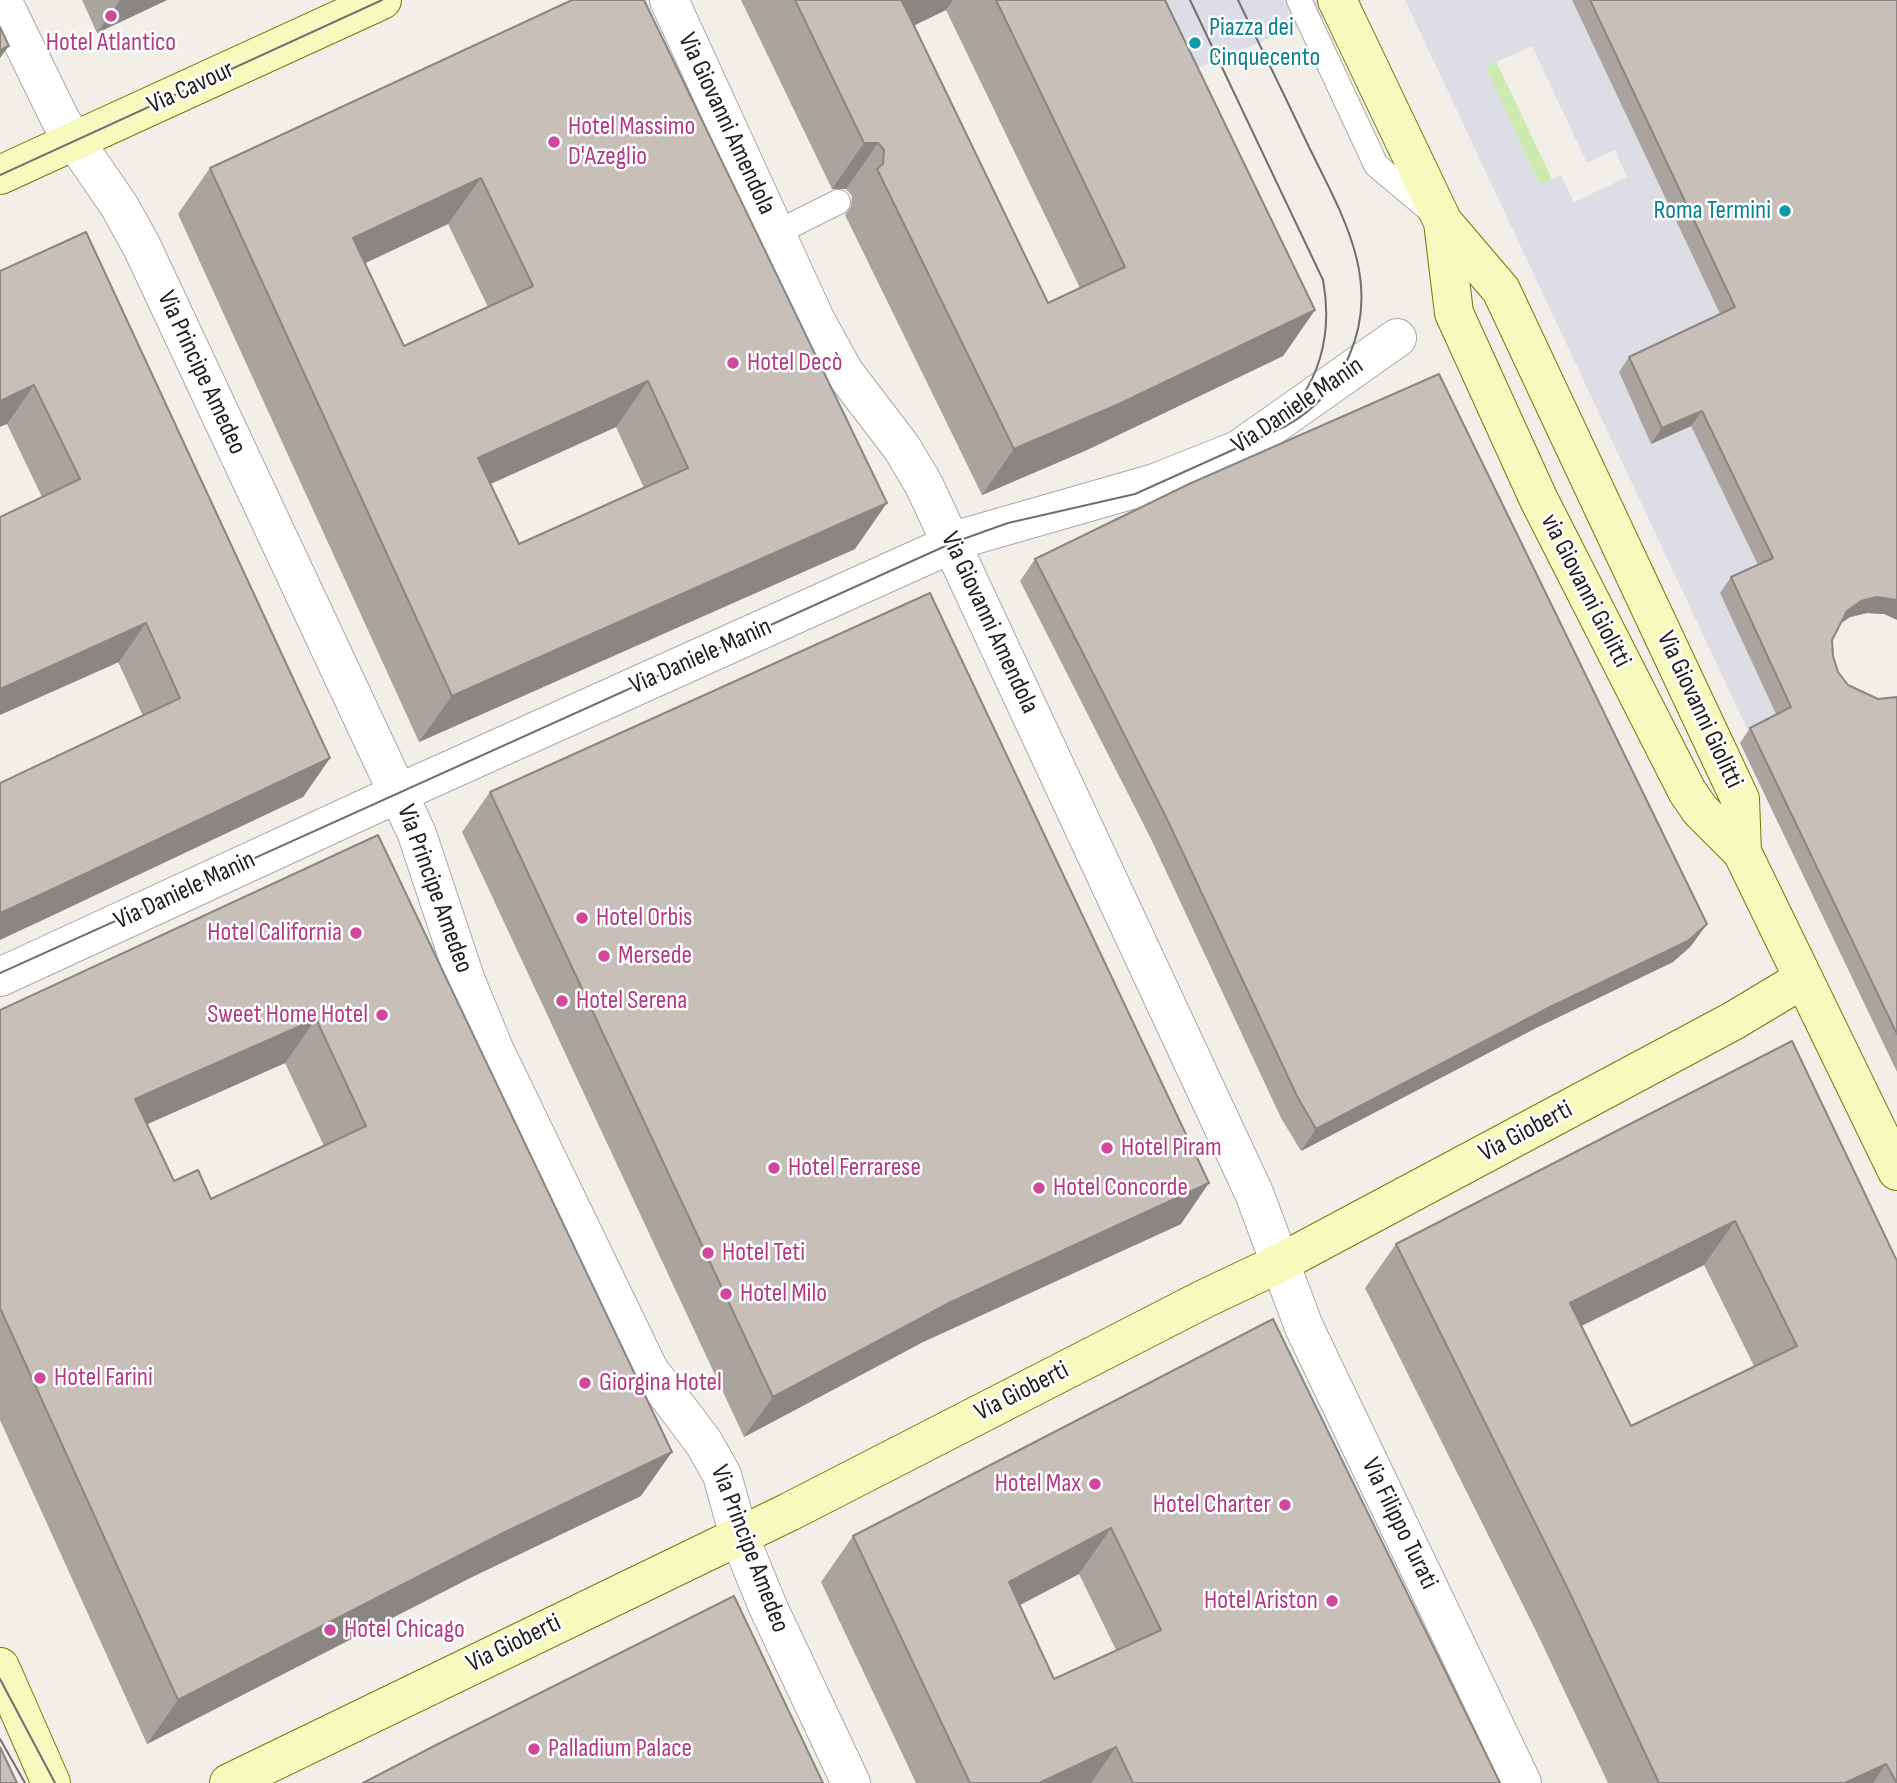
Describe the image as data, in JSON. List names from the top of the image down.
{
  "streets": {
    "main road": [
      "Via Cavour",
      "via Giovanni Giolitti",
      "Via Giovanni Giolitti",
      "Via Gioberti"
    ],
    "street": [
      "Via Giovanni Amendola",
      "Via Principe Amedeo",
      "Via Daniele Manin",
      "Via Filippo Turati"
    ]
  },
  "crossings": [
    ["Via Cavour", "Via Principe Amedeo"],
    ["Via Giovanni Amendola", "Via Daniele Manin"],
    ["Via Giovanni Amendola", "Via Gioberti"],
    ["Via Giovanni Amendola", "Via Filippo Turati"],
    ["Via Principe Amedeo", "Via Daniele Manin"],
    ["Via Principe Amedeo", "Via Gioberti"],
    ["via Giovanni Giolitti", "Via Giovanni Giolitti"],
    ["Via Giovanni Giolitti", "Via Gioberti"],
    ["Via Gioberti", "Via Filippo Turati"]
  ],
  "places": [
    "Hotel Atlantico",
    "Piazza dei Cinquecento",
    "Hotel Massimo D'Azeglio",
    "Roma Termini",
    "Hotel Decò",
    "Hotel Orbis",
    "Hotel California",
    "Mersede",
    "Hotel Serena",
    "Sweet Home Hotel",
    "Hotel Piram",
    "Hotel Ferrarese",
    "Hotel Concorde",
    "Hotel Teti",
    "Hotel Milo",
    "Hotel Farini",
    "Giorgina Hotel",
    "Hotel Max",
    "Hotel Charter",
    "Hotel Ariston",
    "Hotel Chicago",
    "Palladium Palace"
  ]
}
